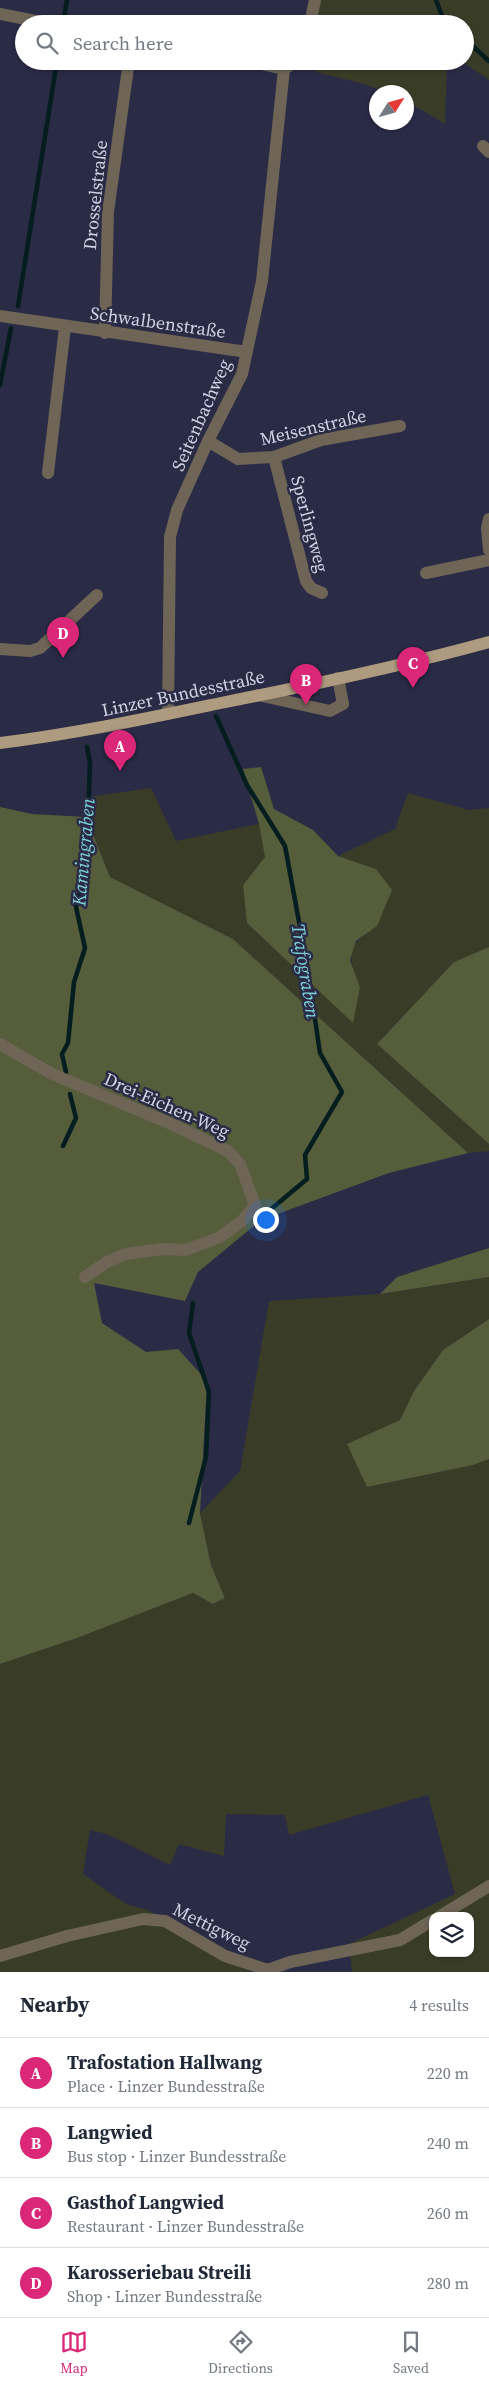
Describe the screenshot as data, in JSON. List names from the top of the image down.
{
  "streets": {
    "main road": ["Linzer Bundesstraße"],
    "street": [
      "Drosselstraße",
      "Schwalbenstraße",
      "Seitenbachweg",
      "Meisenstraße",
      "Sperlingweg",
      "Drei-Eichen-Weg",
      "Mettigweg"
    ]
  },
  "crossings": [
    ["Drosselstraße", "Schwalbenstraße"],
    ["Schwalbenstraße", "Seitenbachweg"],
    ["Seitenbachweg", "Meisenstraße"],
    ["Seitenbachweg", "Linzer Bundesstraße"],
    ["Meisenstraße", "Sperlingweg"]
  ],
  "water": ["Kamingraben", "Trafograben"],
  "north": "top right",
  "page": {
    "search": "Search here",
    "pins": [
      "D",
      "C",
      "B",
      "A"
    ],
    "heading": ["Nearby", "4 results"],
    "list": [
      {
        "mark": "A",
        "name": "Trafostation Hallwang",
        "note": "Place · Linzer Bundesstraße",
        "value": "220 m"
      },
      {
        "mark": "B",
        "name": "Langwied",
        "note": "Bus stop · Linzer Bundesstraße",
        "value": "240 m"
      },
      {
        "mark": "C",
        "name": "Gasthof Langwied",
        "note": "Restaurant · Linzer Bundesstraße",
        "value": "260 m"
      },
      {
        "mark": "D",
        "name": "Karosseriebau Streili",
        "note": "Shop · Linzer Bundesstraße",
        "value": "280 m"
      }
    ],
    "nav": ["Map", "Directions", "Saved"]
  }
}
